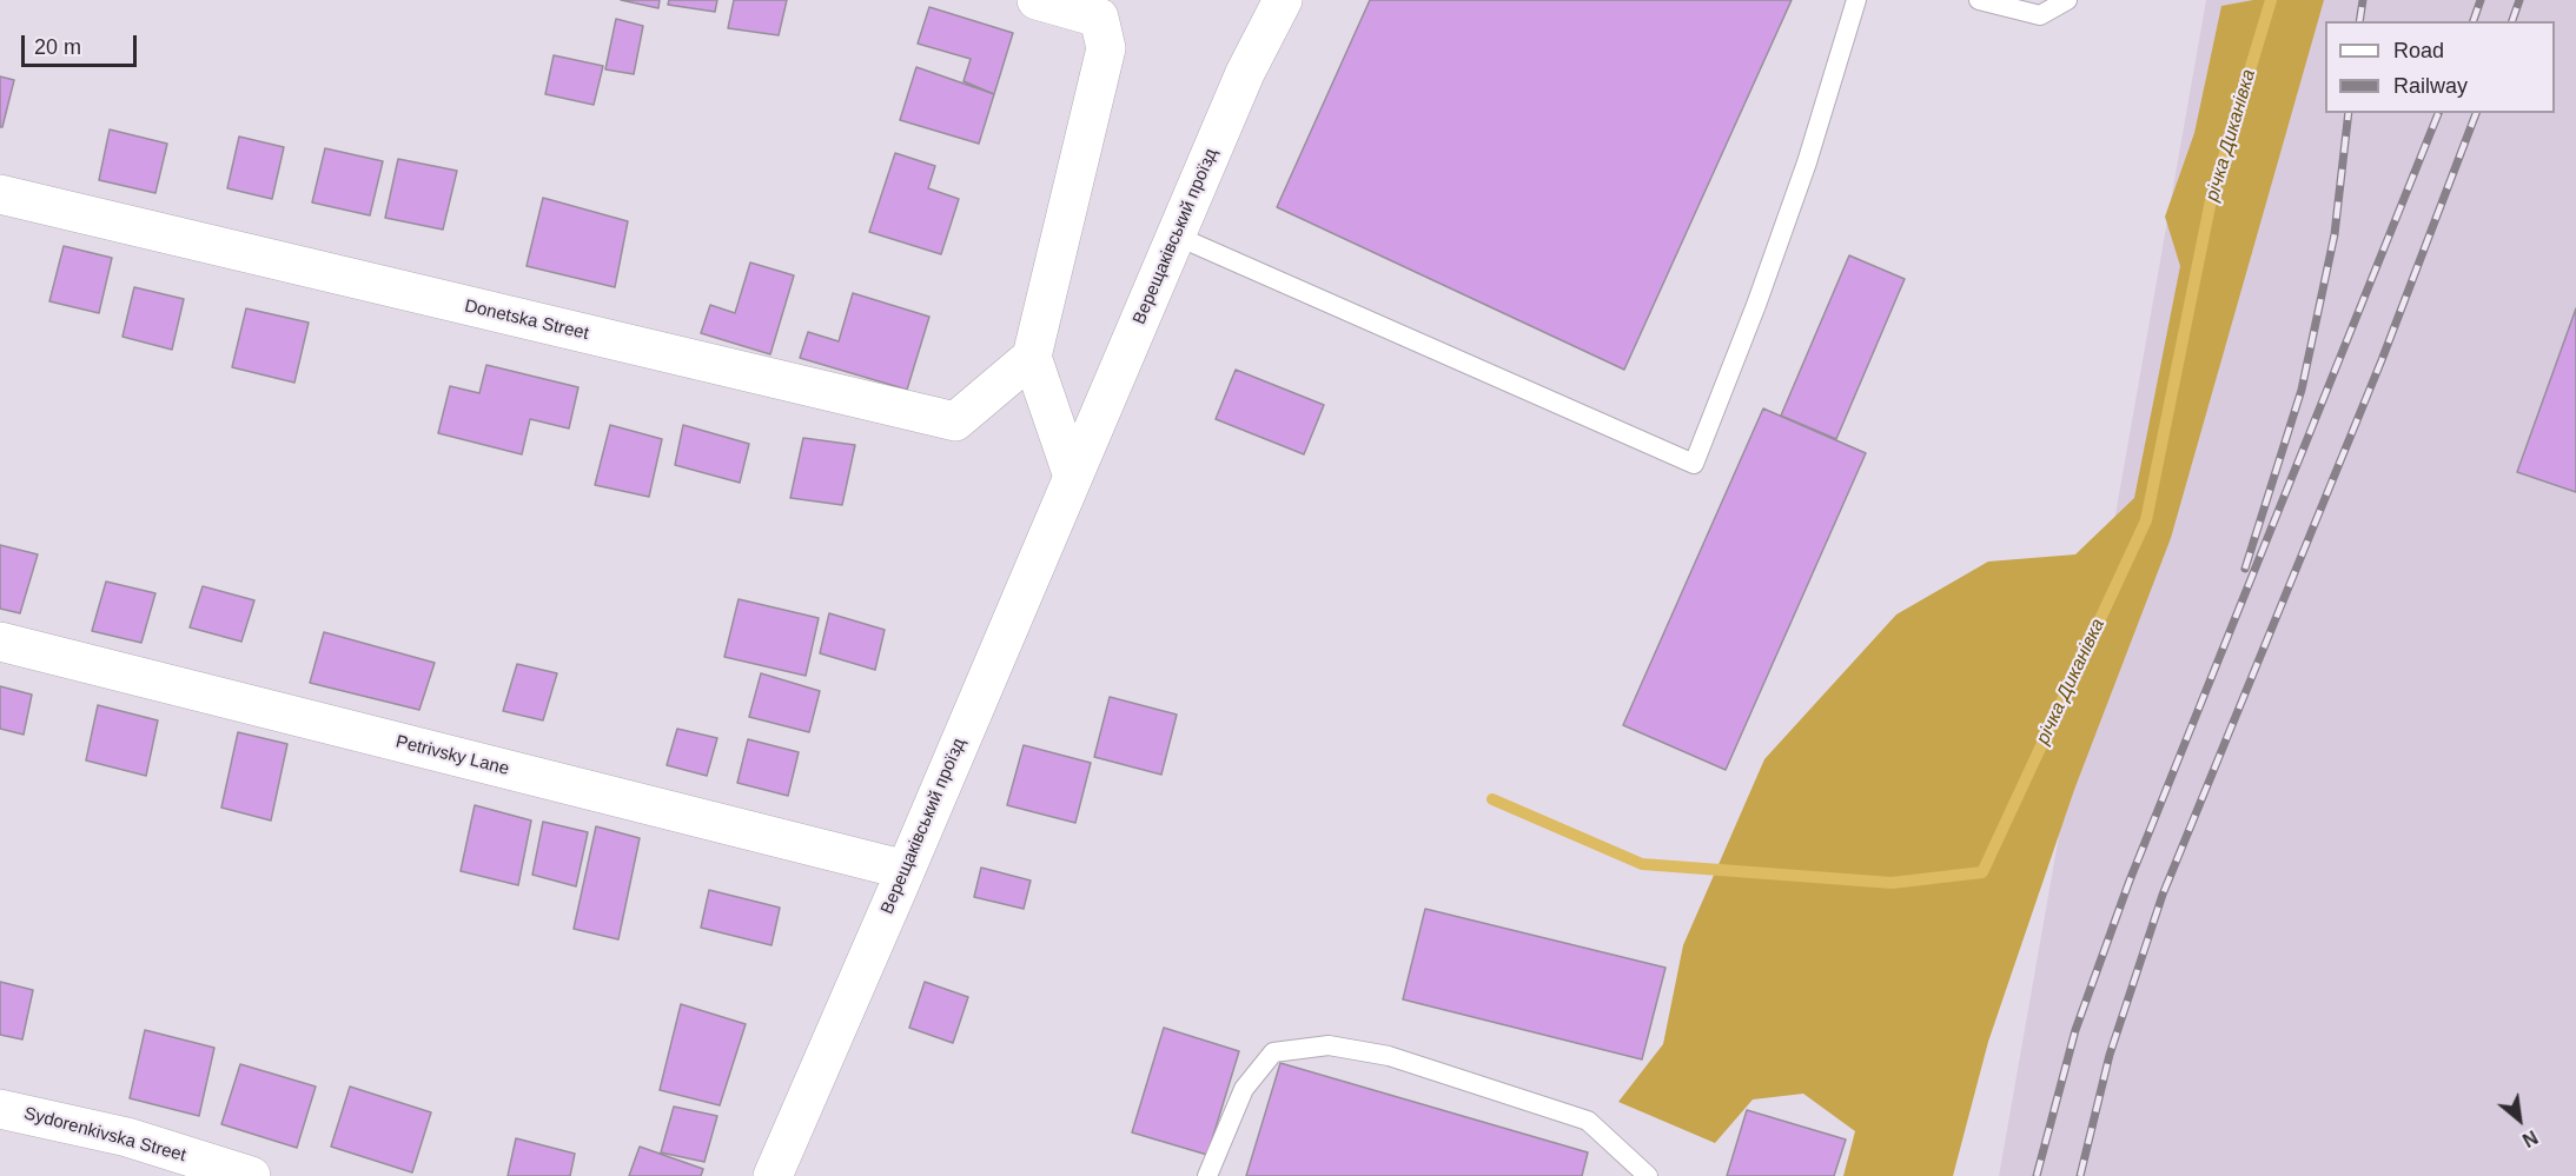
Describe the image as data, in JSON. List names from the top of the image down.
{
  "streets": {
    "street": [
      "Верещаківський проїзд",
      "Donetska Street",
      "Petrivsky Lane",
      "Sydorenkivska Street"
    ]
  },
  "crossings": [
    ["Верещаківський проїзд", "Petrivsky Lane"]
  ],
  "water": ["річка Диканівка"],
  "legend": ["Road", "Railway"],
  "scale_bar": "20 m",
  "north": "bottom right"
}
